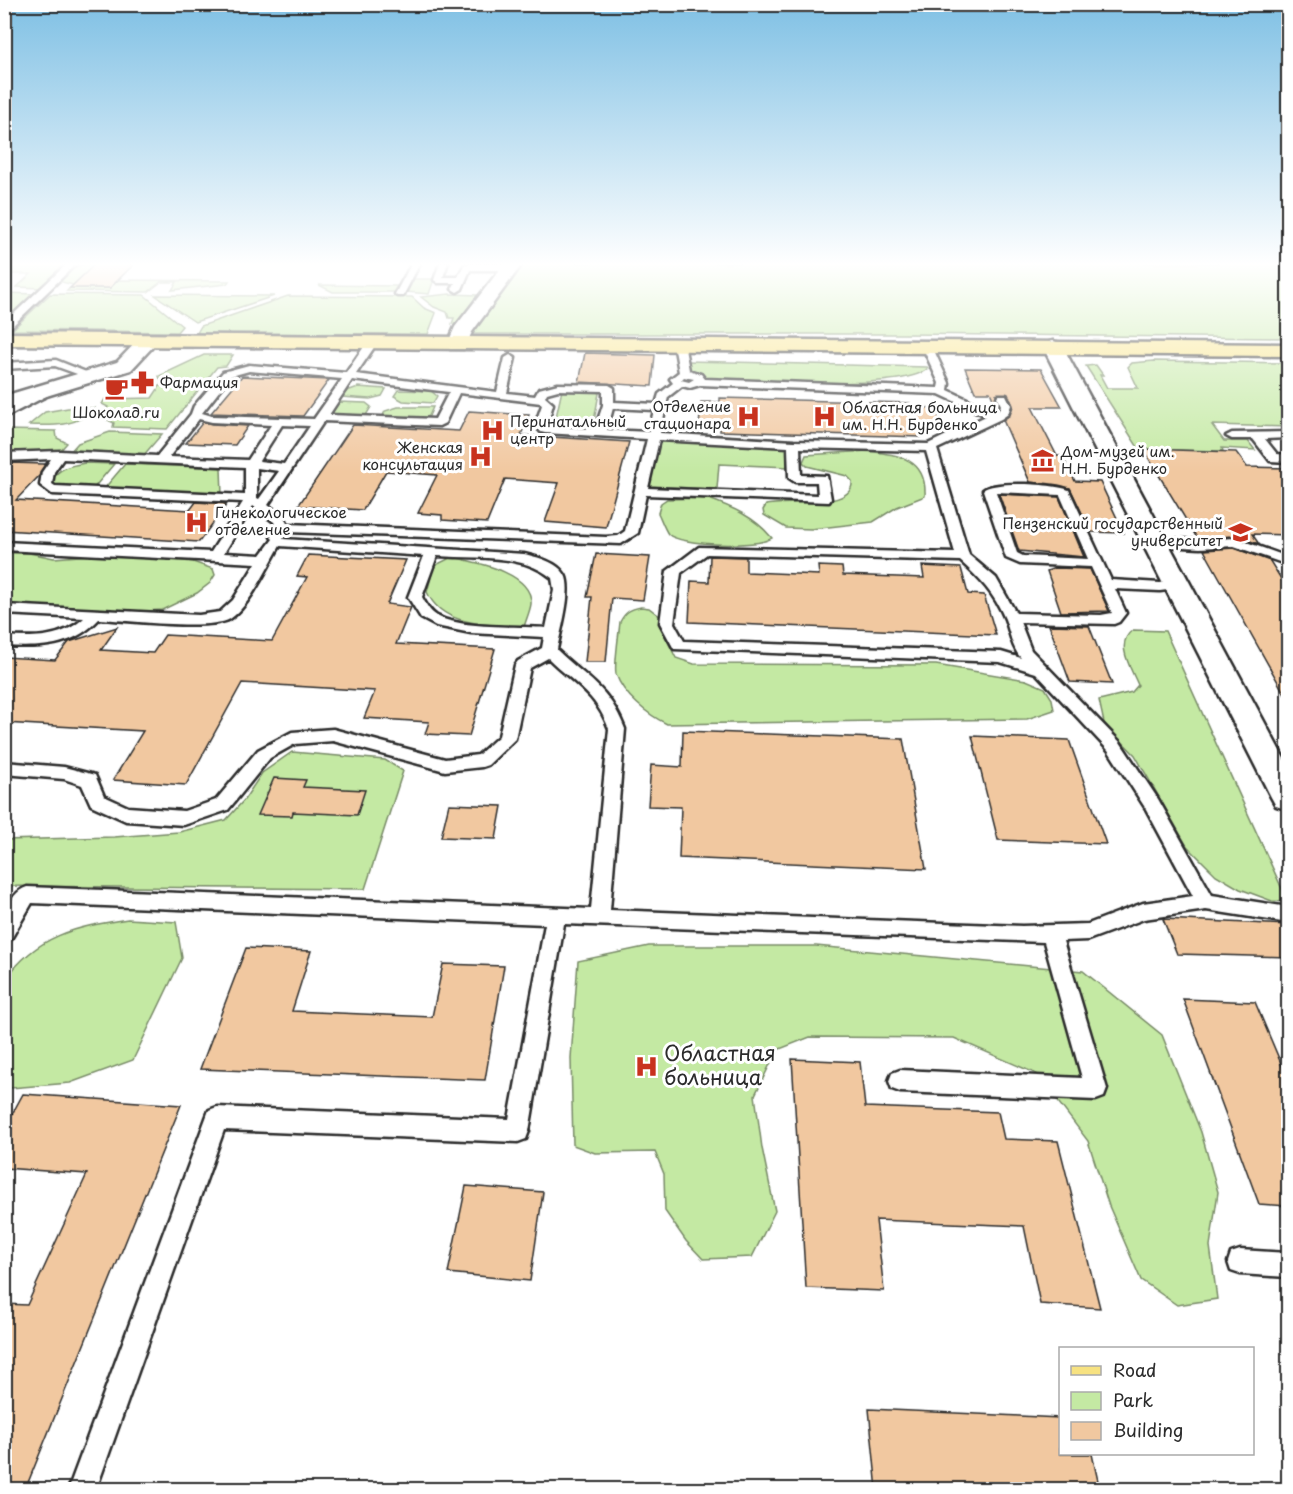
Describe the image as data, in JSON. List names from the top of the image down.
{
  "places": {
    "pharmacy": ["Фармация"],
    "cafe": ["Шоколад.ru"],
    "hospital": [
      "Отделение стационара",
      "Областная больница им. Н.Н. Бурденко",
      "Перинатальный центр",
      "Женская консультация",
      "Гинекологическое отделение",
      "Областная больница"
    ],
    "museum": ["Дом-музей им. Н.Н. Бурденко"],
    "school or university": ["Пензенский государственный университет"]
  },
  "legend": ["Road", "Park", "Building"]
}
